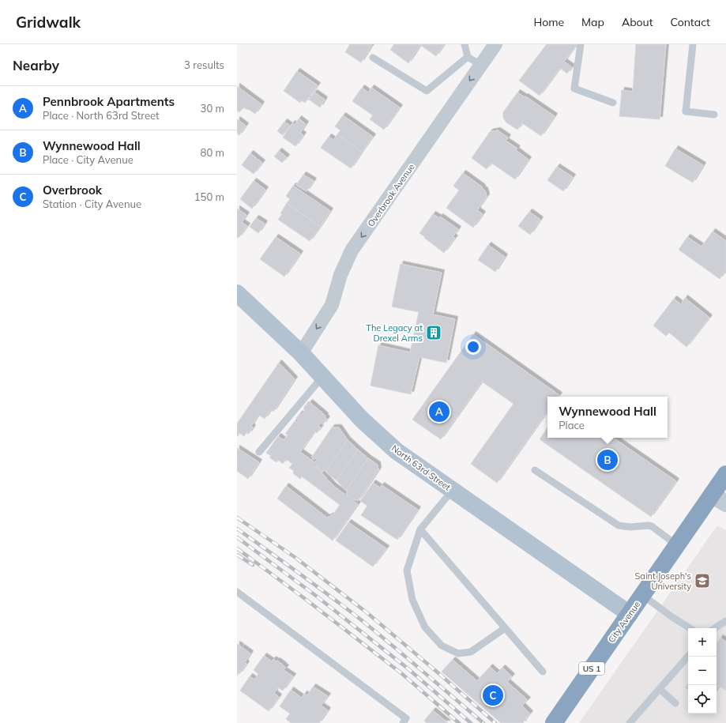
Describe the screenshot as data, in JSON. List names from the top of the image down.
{
  "streets": {
    "highway": ["City Avenue", "US 1"],
    "main road": ["North 63rd Street"],
    "street": ["Overbrook Avenue"]
  },
  "crossings": [
    ["Overbrook Avenue", "North 63rd Street"],
    ["North 63rd Street", "City Avenue"]
  ],
  "one_way": ["Overbrook Avenue"],
  "places": {
    "building": ["The Legacy at Drexel Arms"],
    "school or university": ["Saint Joseph's University"]
  },
  "page": {
    "header": "Gridwalk",
    "nav": [
      "Home",
      "Map",
      "About",
      "Contact"
    ],
    "heading": ["Nearby", "3 results"],
    "list": [
      {
        "mark": "A",
        "name": "Pennbrook Apartments",
        "note": "Place · North 63rd Street",
        "value": "30 m"
      },
      {
        "mark": "B",
        "name": "Wynnewood Hall",
        "note": "Place · City Avenue",
        "value": "80 m"
      },
      {
        "mark": "C",
        "name": "Overbrook",
        "note": "Station · City Avenue",
        "value": "150 m"
      }
    ],
    "popup": ["Wynnewood Hall", "Place"],
    "pins": ["A", "B", "C"],
    "map_buttons": ["+", "−"]
  }
}
